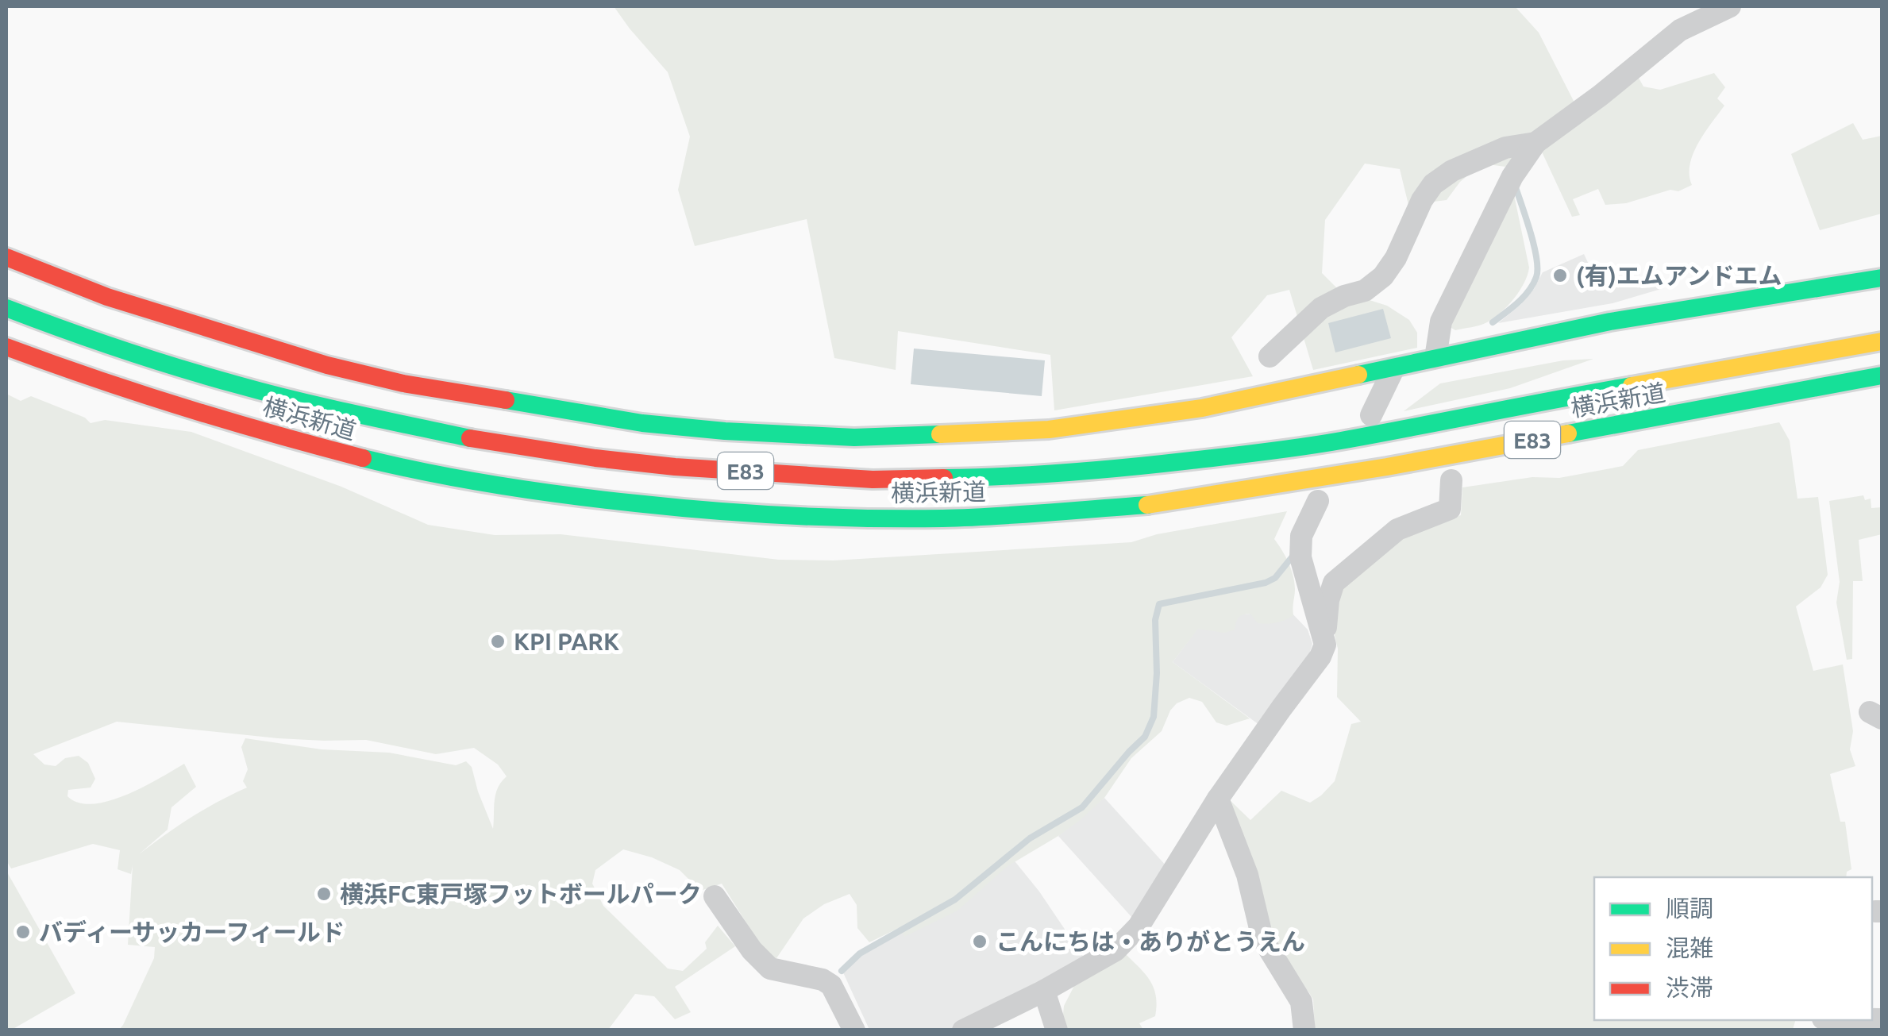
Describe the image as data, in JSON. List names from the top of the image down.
{
  "streets": {
    "main road": ["横浜新道", "E83"]
  },
  "places": [
    "(有)エムアンドエム",
    "KPI PARK",
    "横浜FC東戸塚フットボールパーク",
    "バディーサッカーフィールド",
    "こんにちは・ありがとうえん"
  ],
  "legend": ["順調", "混雑", "渋滞"]
}
